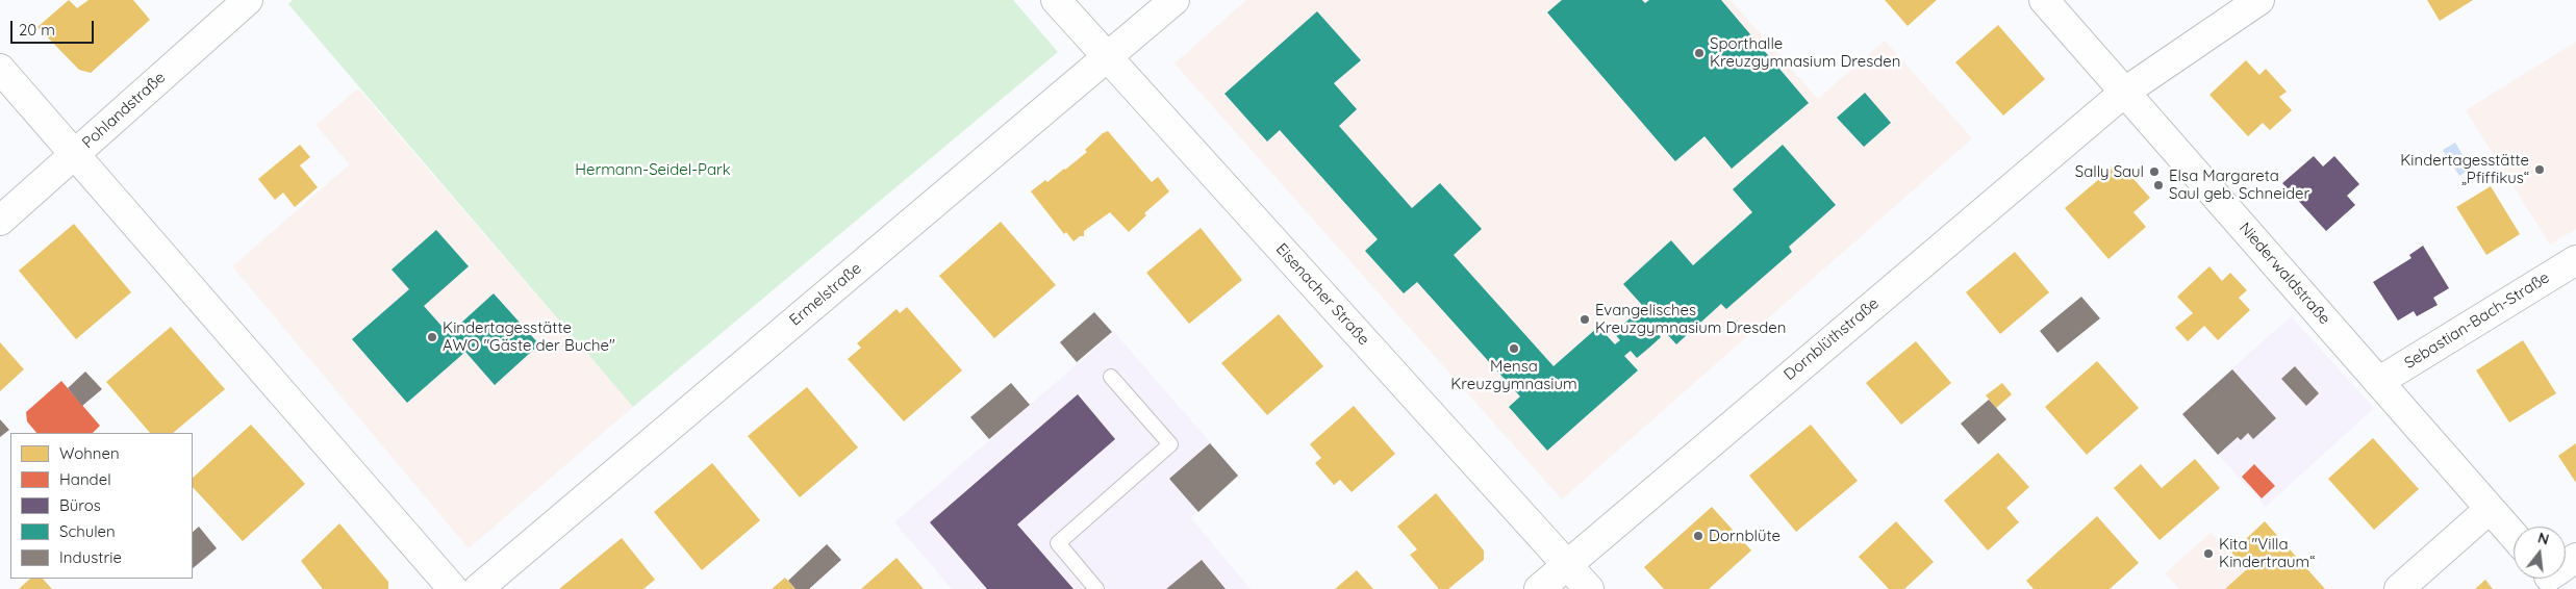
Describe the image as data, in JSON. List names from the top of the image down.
{
  "streets": {
    "street": [
      "Pohlandstraße",
      "Niederwaldstraße",
      "Ermelstraße",
      "Eisenacher Straße",
      "Sebastian-Bach-Straße",
      "Dornblüthstraße"
    ]
  },
  "crossings": [
    ["Niederwaldstraße", "Sebastian-Bach-Straße"],
    ["Niederwaldstraße", "Dornblüthstraße"],
    ["Ermelstraße", "Eisenacher Straße"],
    ["Eisenacher Straße", "Dornblüthstraße"]
  ],
  "parks": ["Hermann-Seidel-Park"],
  "places": [
    "Sporthalle Kreuzgymnasium Dresden",
    "Kindertagesstätte „Pfiffikus“",
    "Sally Saul",
    "Elsa Margareta Saul geb. Schneider",
    "Evangelisches Kreuzgymnasium Dresden",
    "Kindertagesstätte AWO \"Gäste der Buche\"",
    "Mensa Kreuzgymnasium",
    "Dornblüte",
    "Kita \"Villa Kindertraum“"
  ],
  "legend": [
    "Wohnen",
    "Handel",
    "Büros",
    "Schulen",
    "Industrie"
  ],
  "scale_bar": "20 m",
  "north": "top"
}
